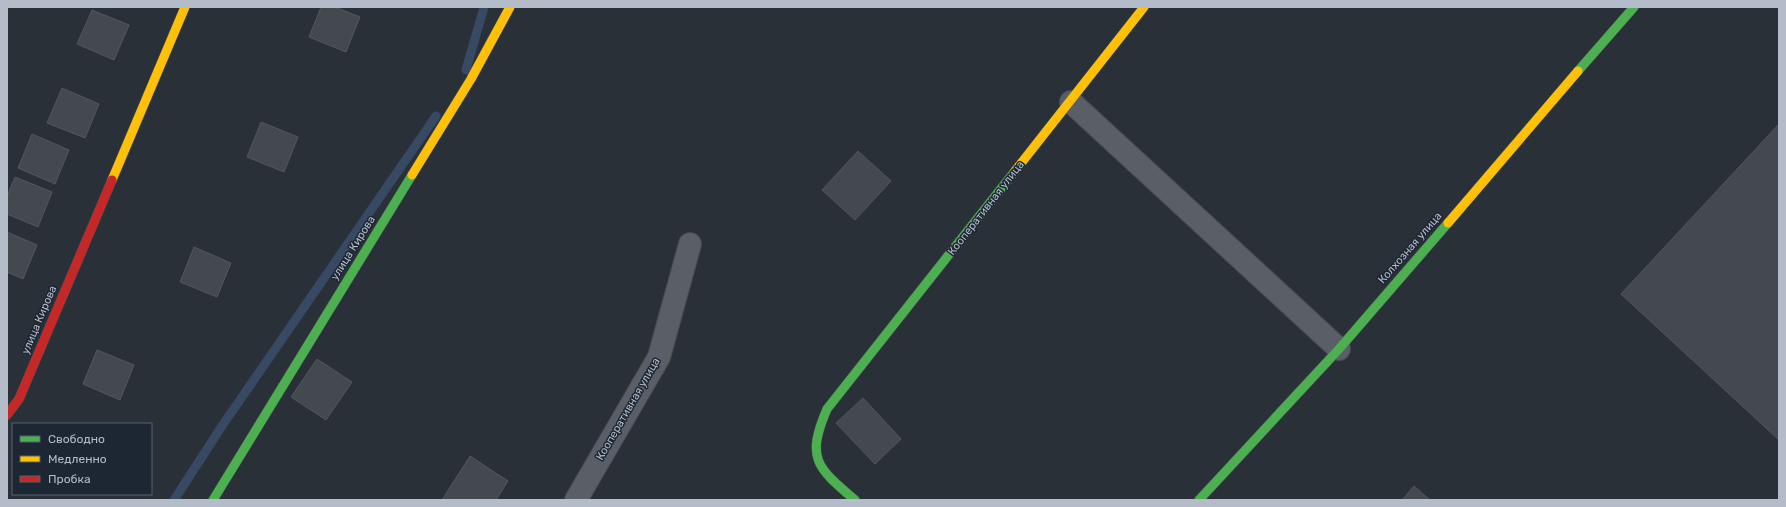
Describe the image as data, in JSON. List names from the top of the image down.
{
  "streets": {
    "street": ["Кооперативная улица", "улица Кирова", "Колхозная улица"]
  },
  "legend": ["Свободно", "Медленно", "Пробка"]
}
